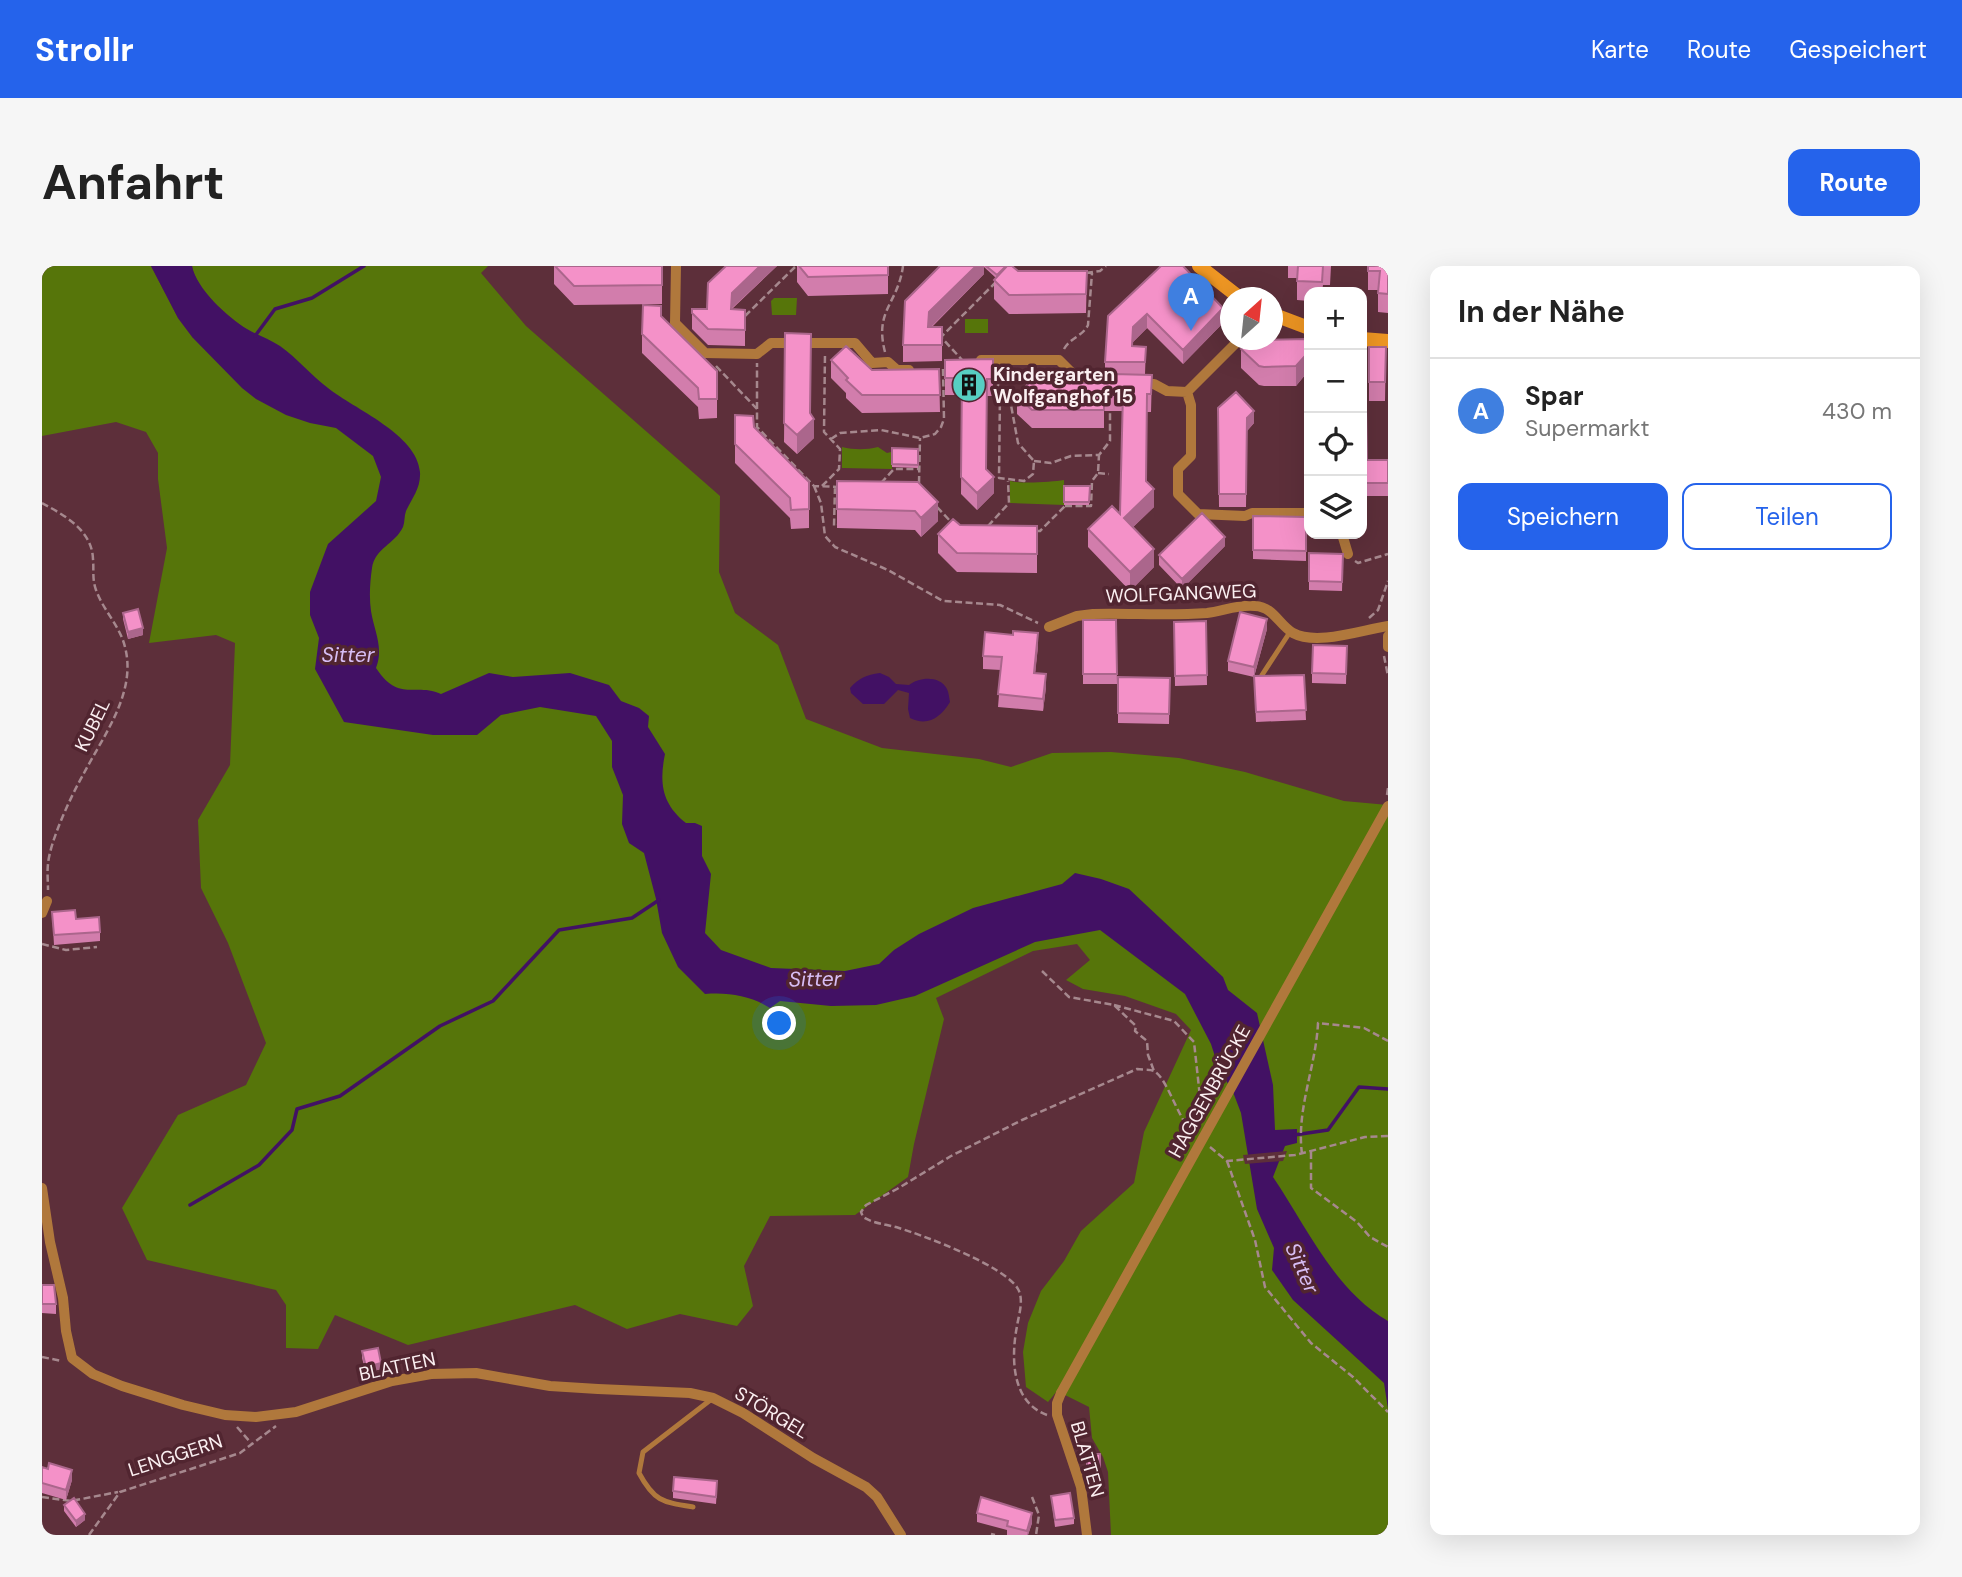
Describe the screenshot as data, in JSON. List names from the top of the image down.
{
  "streets": {
    "street": [
      "WOLFGANGWEG",
      "HAGGENBRÜCKE",
      "BLATTEN",
      "STÖRGEL",
      "LENGGERN"
    ],
    "path": ["KUBEL"]
  },
  "crossings": [
    ["HAGGENBRÜCKE", "BLATTEN"],
    ["BLATTEN", "STÖRGEL"],
    ["BLATTEN", "LENGGERN"]
  ],
  "water": ["Sitter"],
  "places": {
    "building": ["Kindergarten Wolfganghof 15"]
  },
  "north": "top right",
  "page": {
    "header": "Strollr",
    "nav": ["Karte", "Route", "Gespeichert"],
    "buttons": [
      "Route",
      ["Speichern", "Teilen"]
    ],
    "title": "Anfahrt",
    "heading": "In der Nähe",
    "pins": "A",
    "map_buttons": ["+", "−"],
    "list": [
      {
        "mark": "A",
        "name": "Spar",
        "note": "Supermarkt",
        "value": "430 m"
      }
    ]
  }
}
